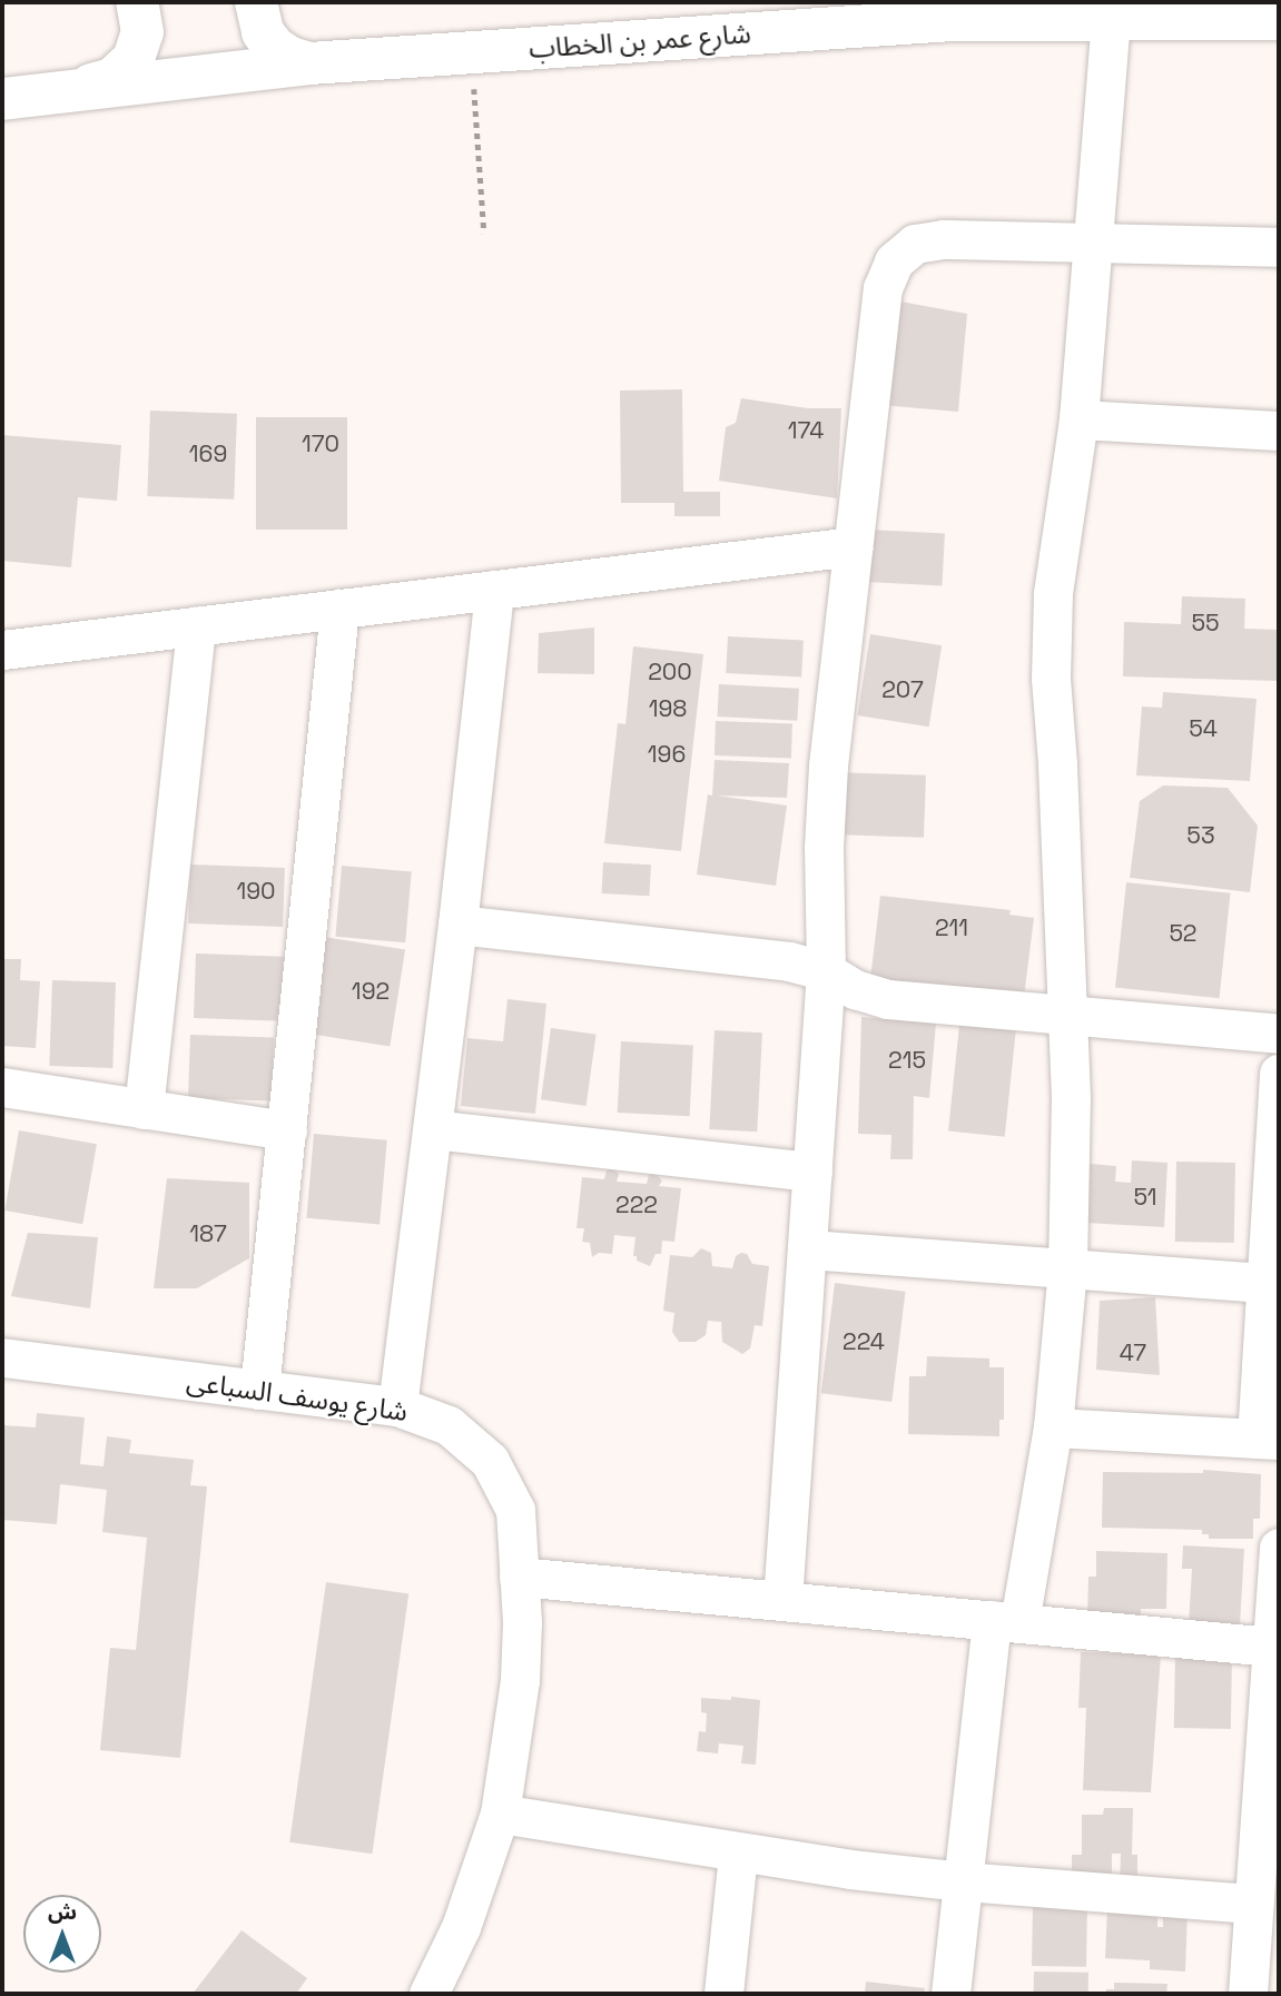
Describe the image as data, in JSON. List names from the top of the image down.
{
  "streets": {
    "street": ["شارع عمر بن الخطاب", "شارع يوسف السباعى"]
  },
  "house_numbers": [
    "174",
    "170",
    "169",
    "55",
    "200",
    "207",
    "198",
    "54",
    "196",
    "53",
    "190",
    "211",
    "52",
    "192",
    "215",
    "51",
    "222",
    "187",
    "224",
    "47"
  ],
  "north": "top"
}
